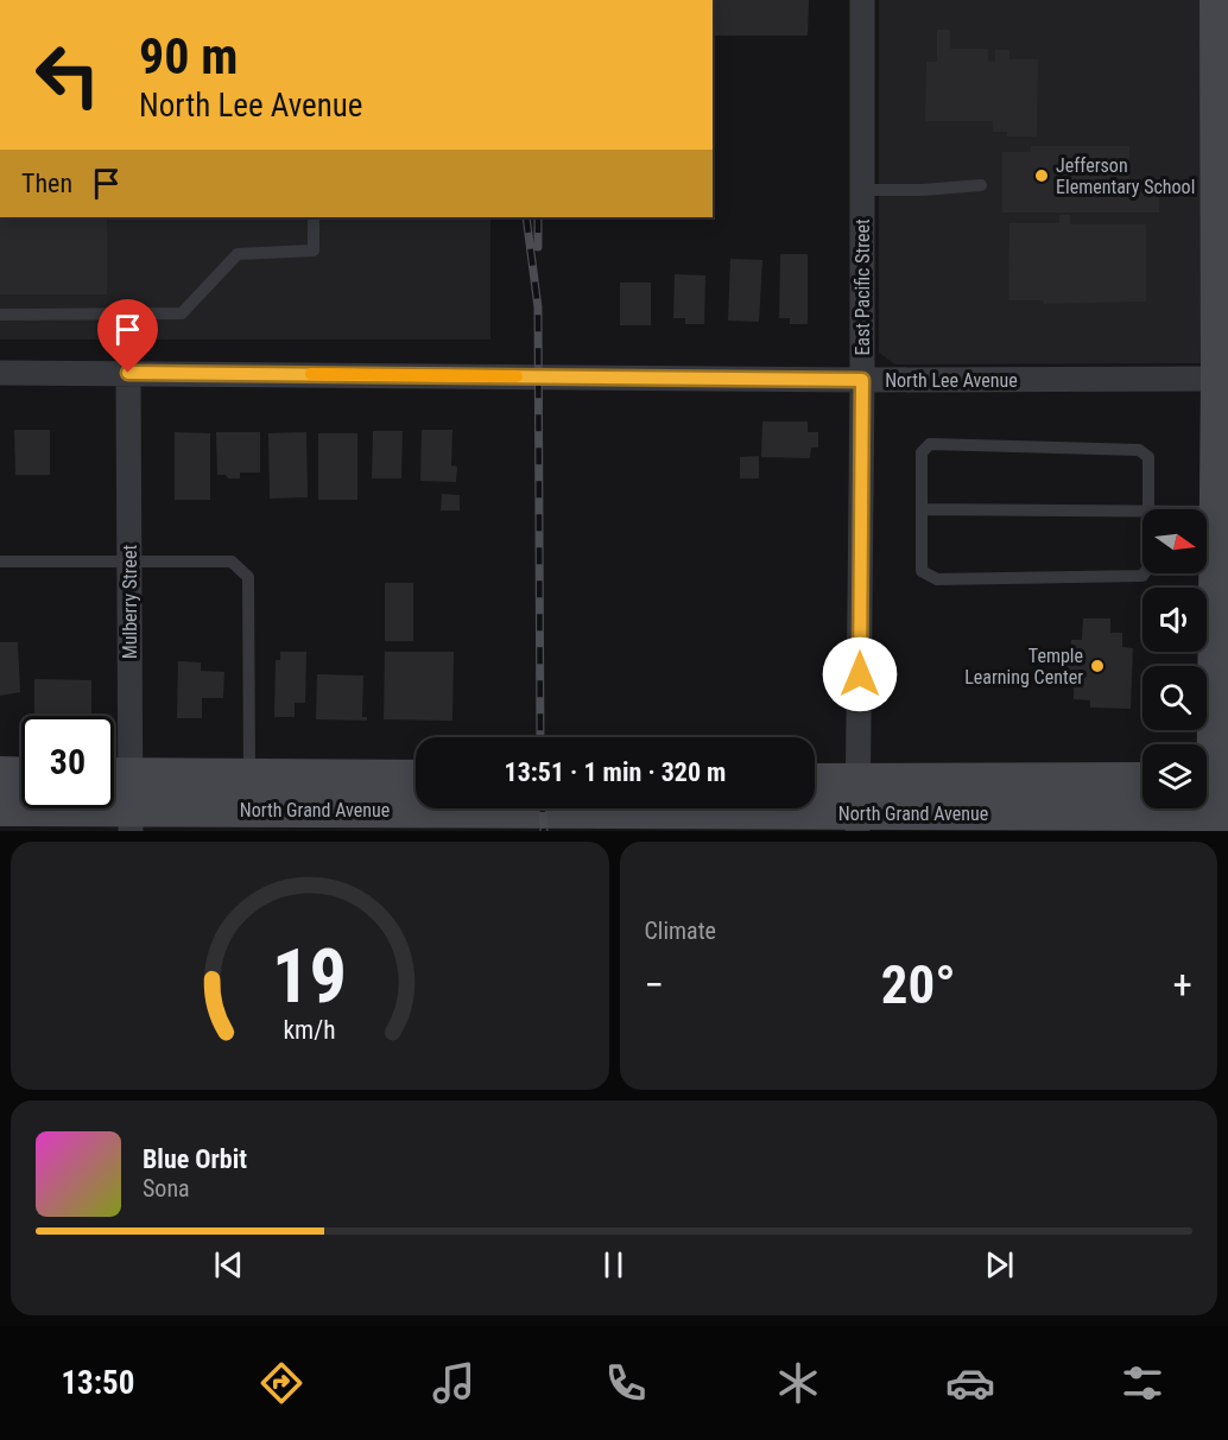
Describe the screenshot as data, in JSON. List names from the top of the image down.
{
  "streets": {
    "main road": ["North Grand Avenue"],
    "street": ["East Pacific Street", "North Lee Avenue", "Mulberry Street"]
  },
  "crossings": [
    ["East Pacific Street", "North Lee Avenue"],
    ["East Pacific Street", "North Grand Avenue"],
    ["North Lee Avenue", "Mulberry Street"],
    ["Mulberry Street", "North Grand Avenue"]
  ],
  "places": ["Jefferson Elementary School", "Temple Learning Center"],
  "north": "right",
  "page": {
    "turn": ["90 m", "North Lee Avenue"],
    "then": "Then",
    "limit": "30",
    "trip": "13:51 · 1 min · 320 m",
    "tile": "Climate",
    "heat": ["−", "20°", "+"],
    "song": ["Blue Orbit", "Sona"],
    "tabs": "13:50",
    "gauge": ["19", "km/h"]
  }
}
